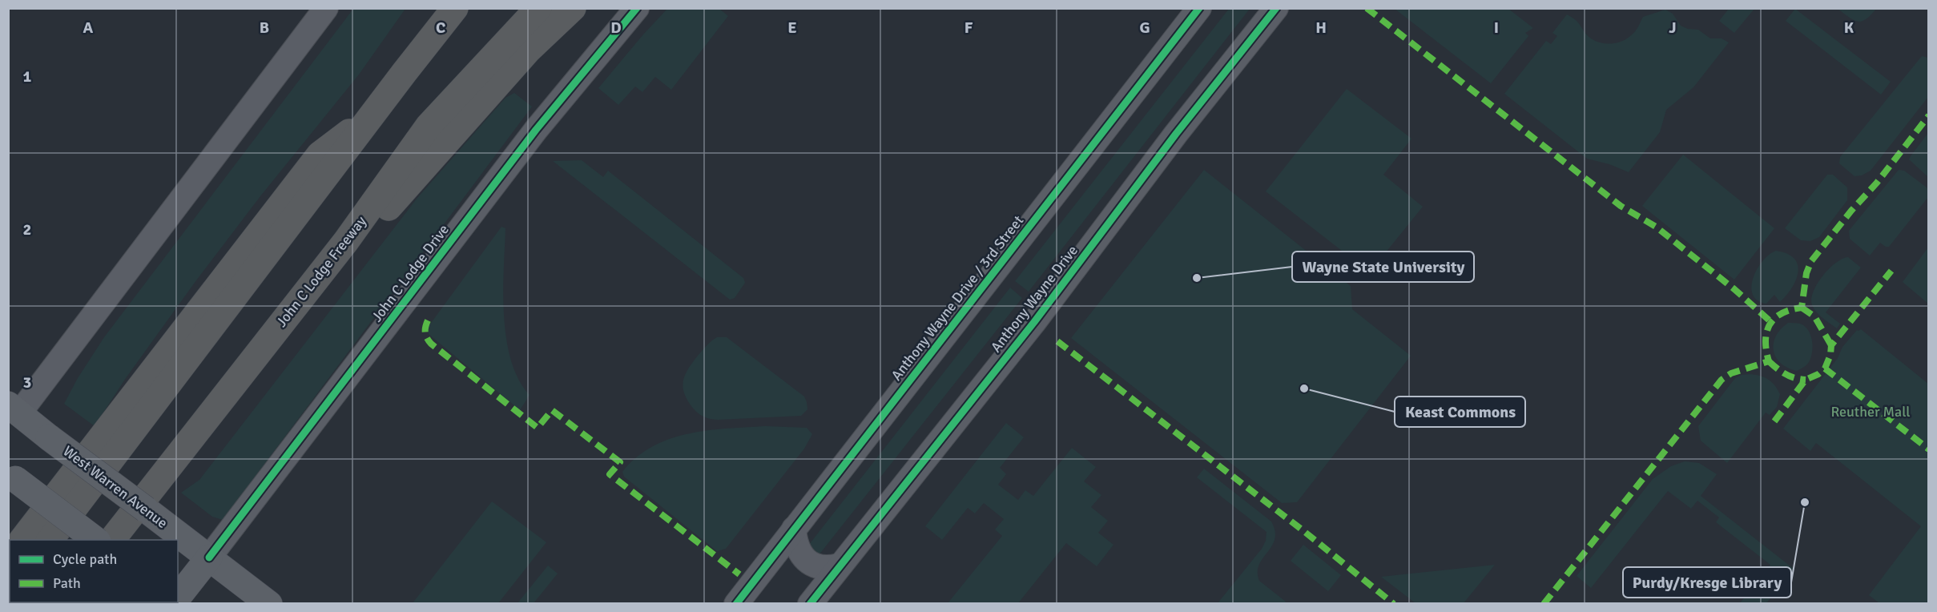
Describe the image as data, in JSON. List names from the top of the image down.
{
  "streets": {
    "highway": ["John C Lodge Freeway"],
    "main road": ["West Warren Avenue"],
    "street": ["John C Lodge Drive", "Anthony Wayne Drive / 3rd Street", "Anthony Wayne Drive"]
  },
  "crossings": [
    ["John C Lodge Drive", "West Warren Avenue"]
  ],
  "parks": ["Reuther Mall"],
  "places": ["Wayne State University", "Keast Commons", "Purdy/Kresge Library"],
  "legend": ["Cycle path", "Path"],
  "grid": {
    "columns": [
      "A",
      "B",
      "C",
      "D",
      "E",
      "F",
      "G",
      "H",
      "I",
      "J",
      "K"
    ],
    "rows": ["1", "2", "3"]
  }
}
